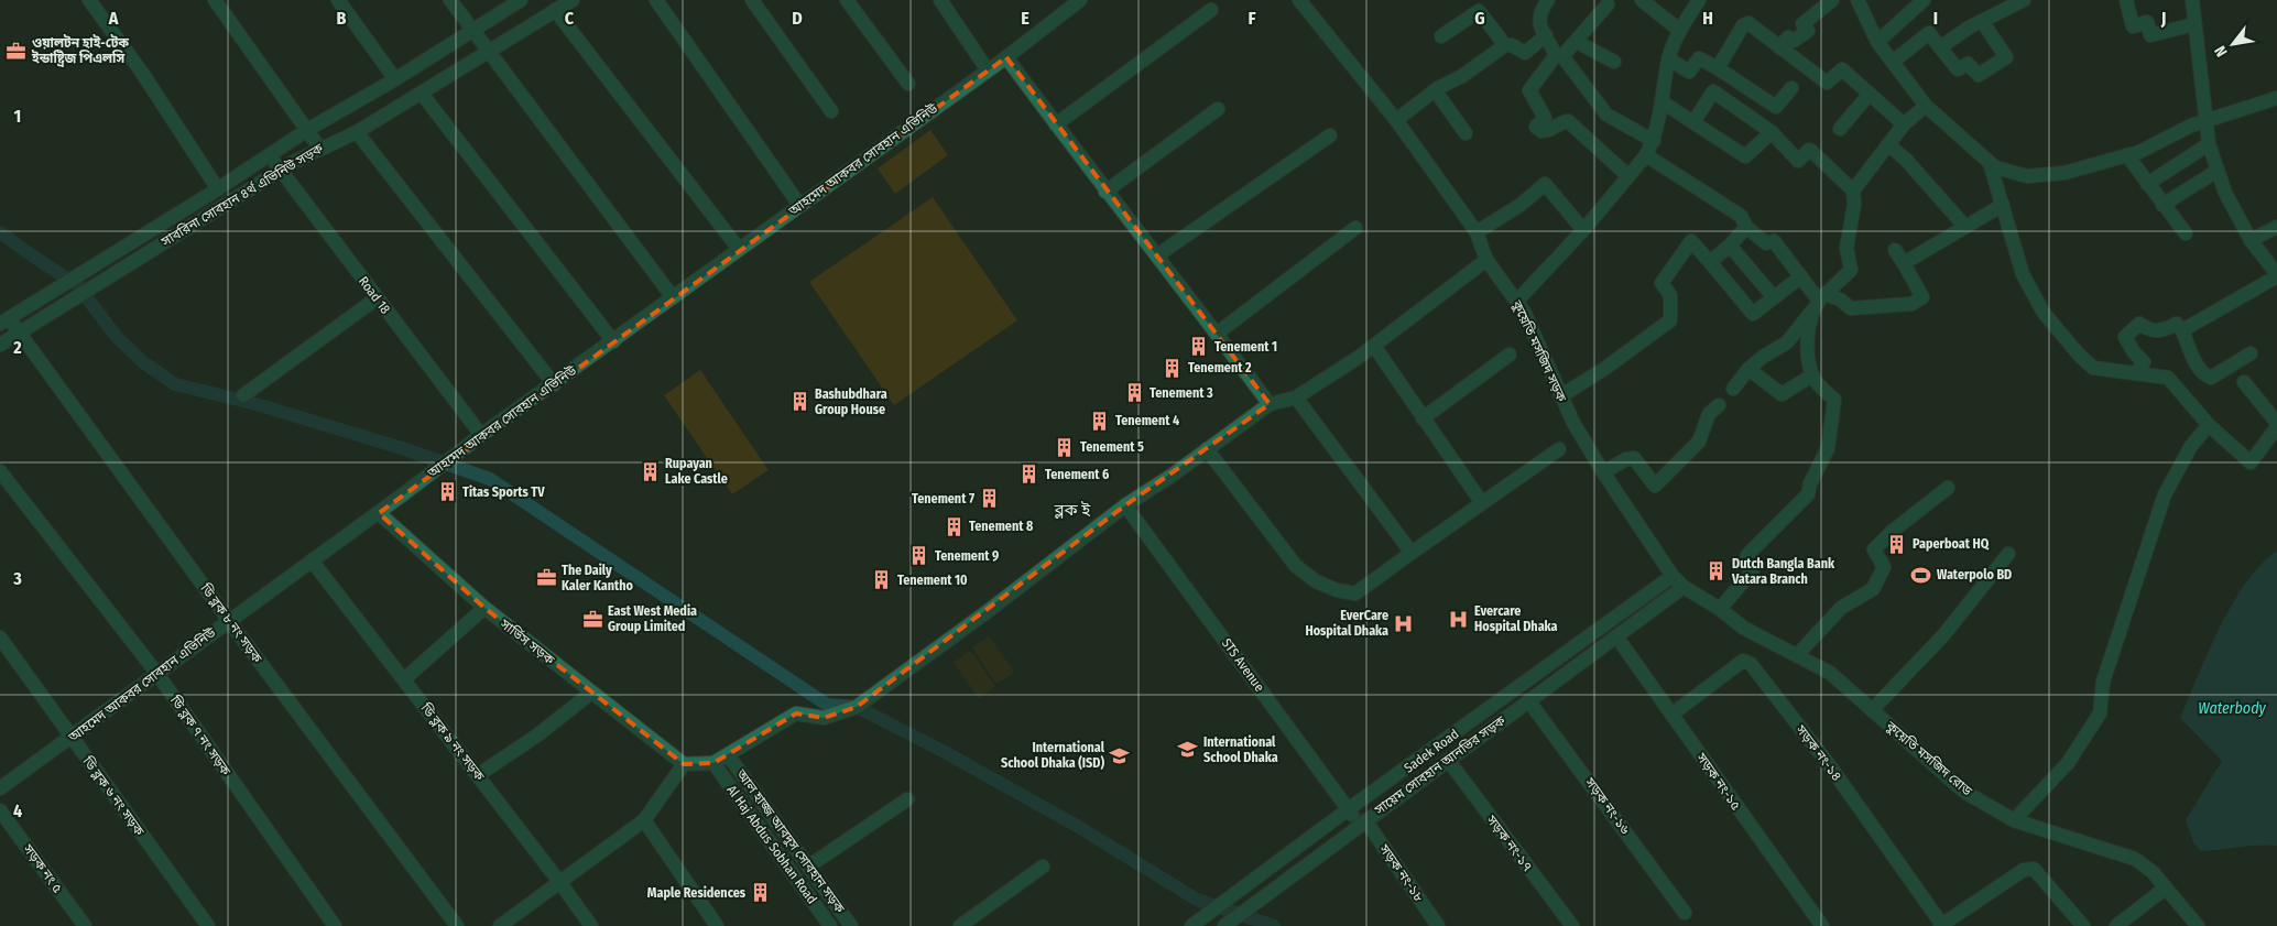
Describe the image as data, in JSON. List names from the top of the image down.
{
  "streets": {
    "street": [
      "আহমেদ আকবর সোবহান এভিনিউ",
      "সাবরিনা সোবহান ৪র্থ এভিনিউ সড়ক",
      "Road 18",
      "কুয়েতি মসজিদ সড়ক",
      "ডি ব্লক ৮ নং সড়ক",
      "সার্ভিস সড়ক",
      "STS Avenue",
      "ডি ব্লক ৭ নং সড়ক",
      "ডি ব্লক ৯ নং সড়ক",
      "Sadek Road",
      "সড়ক নং-১৪",
      "কুয়েতি মসজিদ রোড",
      "সায়েম সোবহান আনভির সড়ক",
      "সড়ক নং-১৫",
      "ডি ব্লক ৬ নং সড়ক",
      "সড়ক নং-১৬",
      "আল হাজ্জ আবদুস সোবহান সড়ক",
      "সড়ক নং-১৭",
      "Al Haj Abdus Sobhan Road",
      "সড়ক নং ৫",
      "সড়ক নং-১৮"
    ]
  },
  "crossings": [
    ["আহমেদ আকবর সোবহান এভিনিউ", "Road 18"],
    ["আহমেদ আকবর সোবহান এভিনিউ", "ডি ব্লক ৮ নং সড়ক"],
    ["আহমেদ আকবর সোবহান এভিনিউ", "সার্ভিস সড়ক"],
    ["আহমেদ আকবর সোবহান এভিনিউ", "ডি ব্লক ৭ নং সড়ক"],
    ["আহমেদ আকবর সোবহান এভিনিউ", "ডি ব্লক ৯ নং সড়ক"],
    ["আহমেদ আকবর সোবহান এভিনিউ", "ডি ব্লক ৬ নং সড়ক"],
    ["সাবরিনা সোবহান ৪র্থ এভিনিউ সড়ক", "Road 18"],
    ["সাবরিনা সোবহান ৪র্থ এভিনিউ সড়ক", "ডি ব্লক ৮ নং সড়ক"],
    ["কুয়েতি মসজিদ সড়ক", "Sadek Road"],
    ["কুয়েতি মসজিদ সড়ক", "কুয়েতি মসজিদ রোড"],
    ["কুয়েতি মসজিদ সড়ক", "সায়েম সোবহান আনভির সড়ক"],
    ["STS Avenue", "Sadek Road"],
    ["STS Avenue", "সায়েম সোবহান আনভির সড়ক"],
    ["STS Avenue", "সড়ক নং-১৮"],
    ["সড়ক নং-১৪", "সড়ক নং-১৫"],
    ["কুয়েতি মসজিদ রোড", "সায়েম সোবহান আনভির সড়ক"],
    ["সায়েম সোবহান আনভির সড়ক", "সড়ক নং-১৫"],
    ["সায়েম সোবহান আনভির সড়ক", "সড়ক নং-১৬"],
    ["সায়েম সোবহান আনভির সড়ক", "সড়ক নং-১৭"],
    ["সায়েম সোবহান আনভির সড়ক", "সড়ক নং-১৮"]
  ],
  "districts": ["ব্লক ই"],
  "water": ["Waterbody"],
  "places": {
    "office": ["ওয়ালটন হাই-টেক ইন্ডাষ্ট্রিজ পিএলসি", "The Daily Kaler Kantho", "East West Media Group Limited"],
    "building": [
      "Tenement 1",
      "Tenement 2",
      "Tenement 3",
      "Bashubdhara Group House",
      "Tenement 4",
      "Tenement 5",
      "Rupayan Lake Castle",
      "Tenement 6",
      "Titas Sports TV",
      "Tenement 7",
      "Tenement 8",
      "Paperboat HQ",
      "Tenement 9",
      "Dutch Bangla Bank Vatara Branch",
      "Tenement 10",
      "Maple Residences"
    ],
    "sports": ["Waterpolo BD"],
    "hospital": ["Evercare Hospital Dhaka", "EverCare Hospital Dhaka"],
    "school or university": ["International School Dhaka", "International School Dhaka (ISD)"]
  },
  "north": "bottom left",
  "grid": {
    "columns": [
      "A",
      "B",
      "C",
      "D",
      "E",
      "F",
      "G",
      "H",
      "I",
      "J"
    ],
    "rows": [
      "1",
      "2",
      "3",
      "4"
    ]
  }
}
